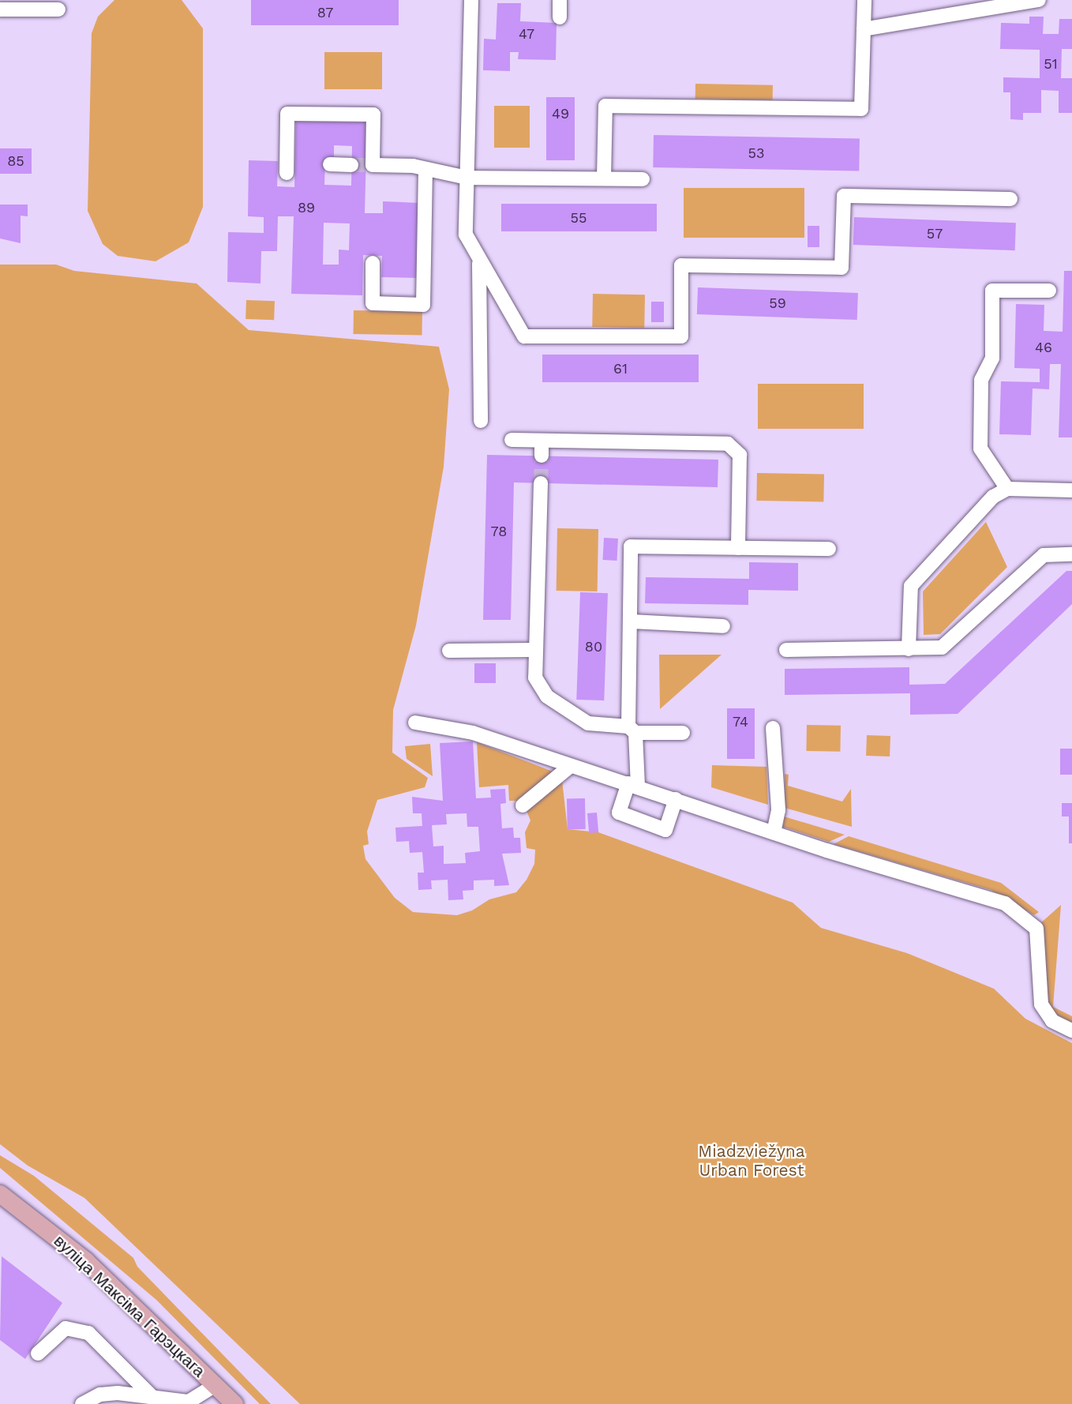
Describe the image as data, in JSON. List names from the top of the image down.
{
  "streets": {
    "main road": ["вуліца Максіма Гарэцкага"]
  },
  "parks": ["Miadzviežyna Urban Forest"],
  "house_numbers": [
    "87",
    "47",
    "51",
    "49",
    "53",
    "85",
    "89",
    "55",
    "57",
    "59",
    "46",
    "61",
    "78",
    "80",
    "74"
  ]
}
